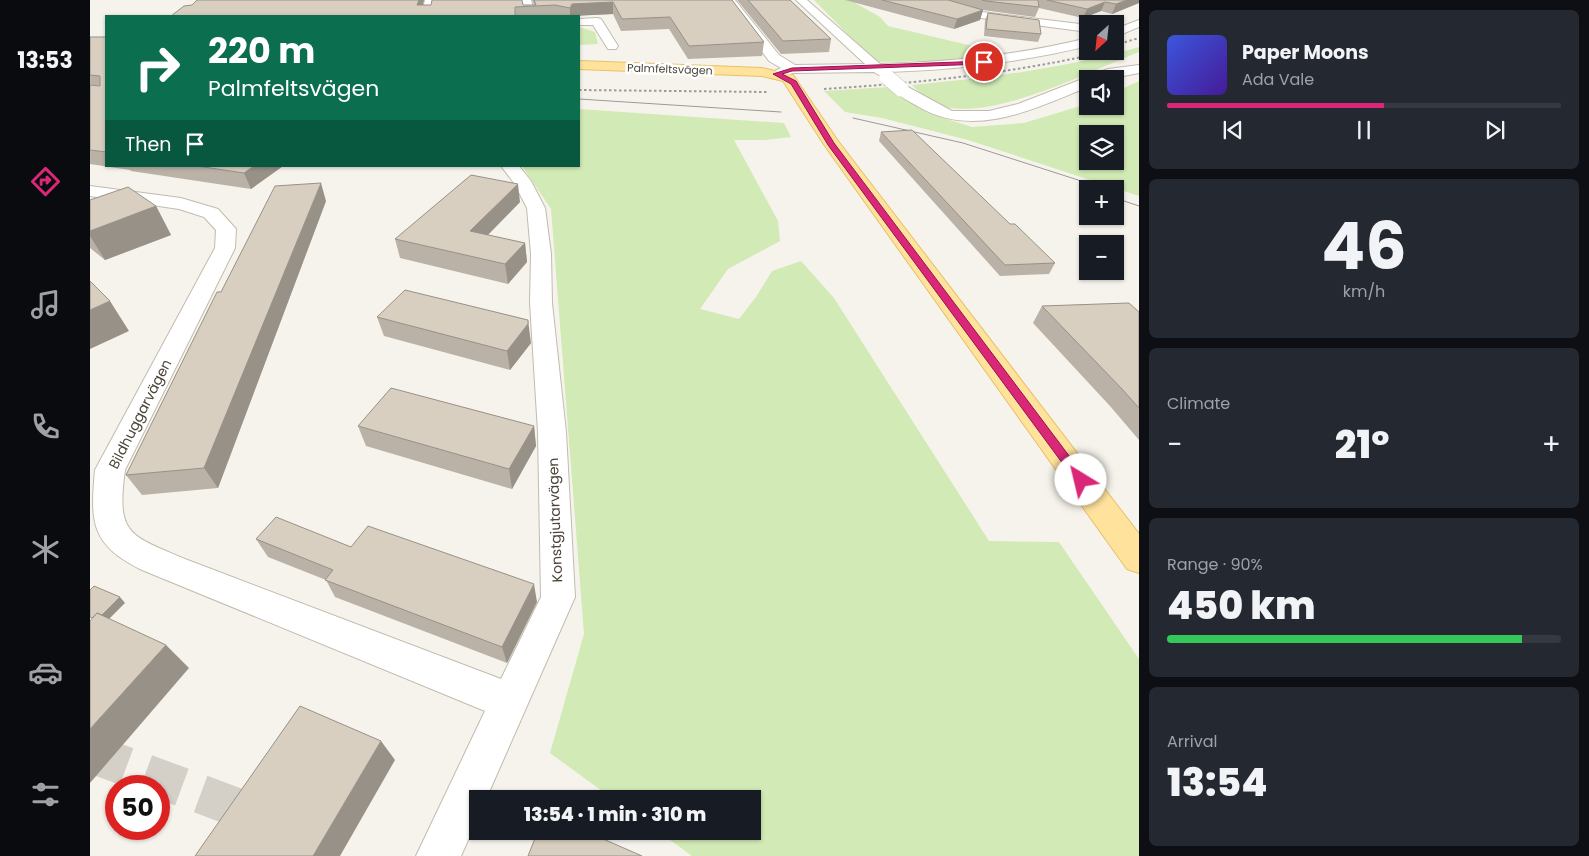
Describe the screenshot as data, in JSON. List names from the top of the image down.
{
  "streets": {
    "main road": ["Palmfeltsvägen"],
    "street": ["Bildhuggarvägen", "Konstgjutarvägen"]
  },
  "crossings": [
    ["Bildhuggarvägen", "Konstgjutarvägen"]
  ],
  "north": "bottom left",
  "page": {
    "tabs": "13:53",
    "map_buttons": ["+", "−"],
    "turn": ["220 m", "Palmfeltsvägen"],
    "song": ["Paper Moons", "Ada Vale"],
    "then": "Then",
    "tile": [
      ["46", "km/h"],
      "Climate",
      ["Range · 90%", "450 km"],
      ["Arrival", "13:54"]
    ],
    "heat": ["−", "21°", "+"],
    "limit": "50",
    "trip": "13:54 · 1 min · 310 m"
  }
}
